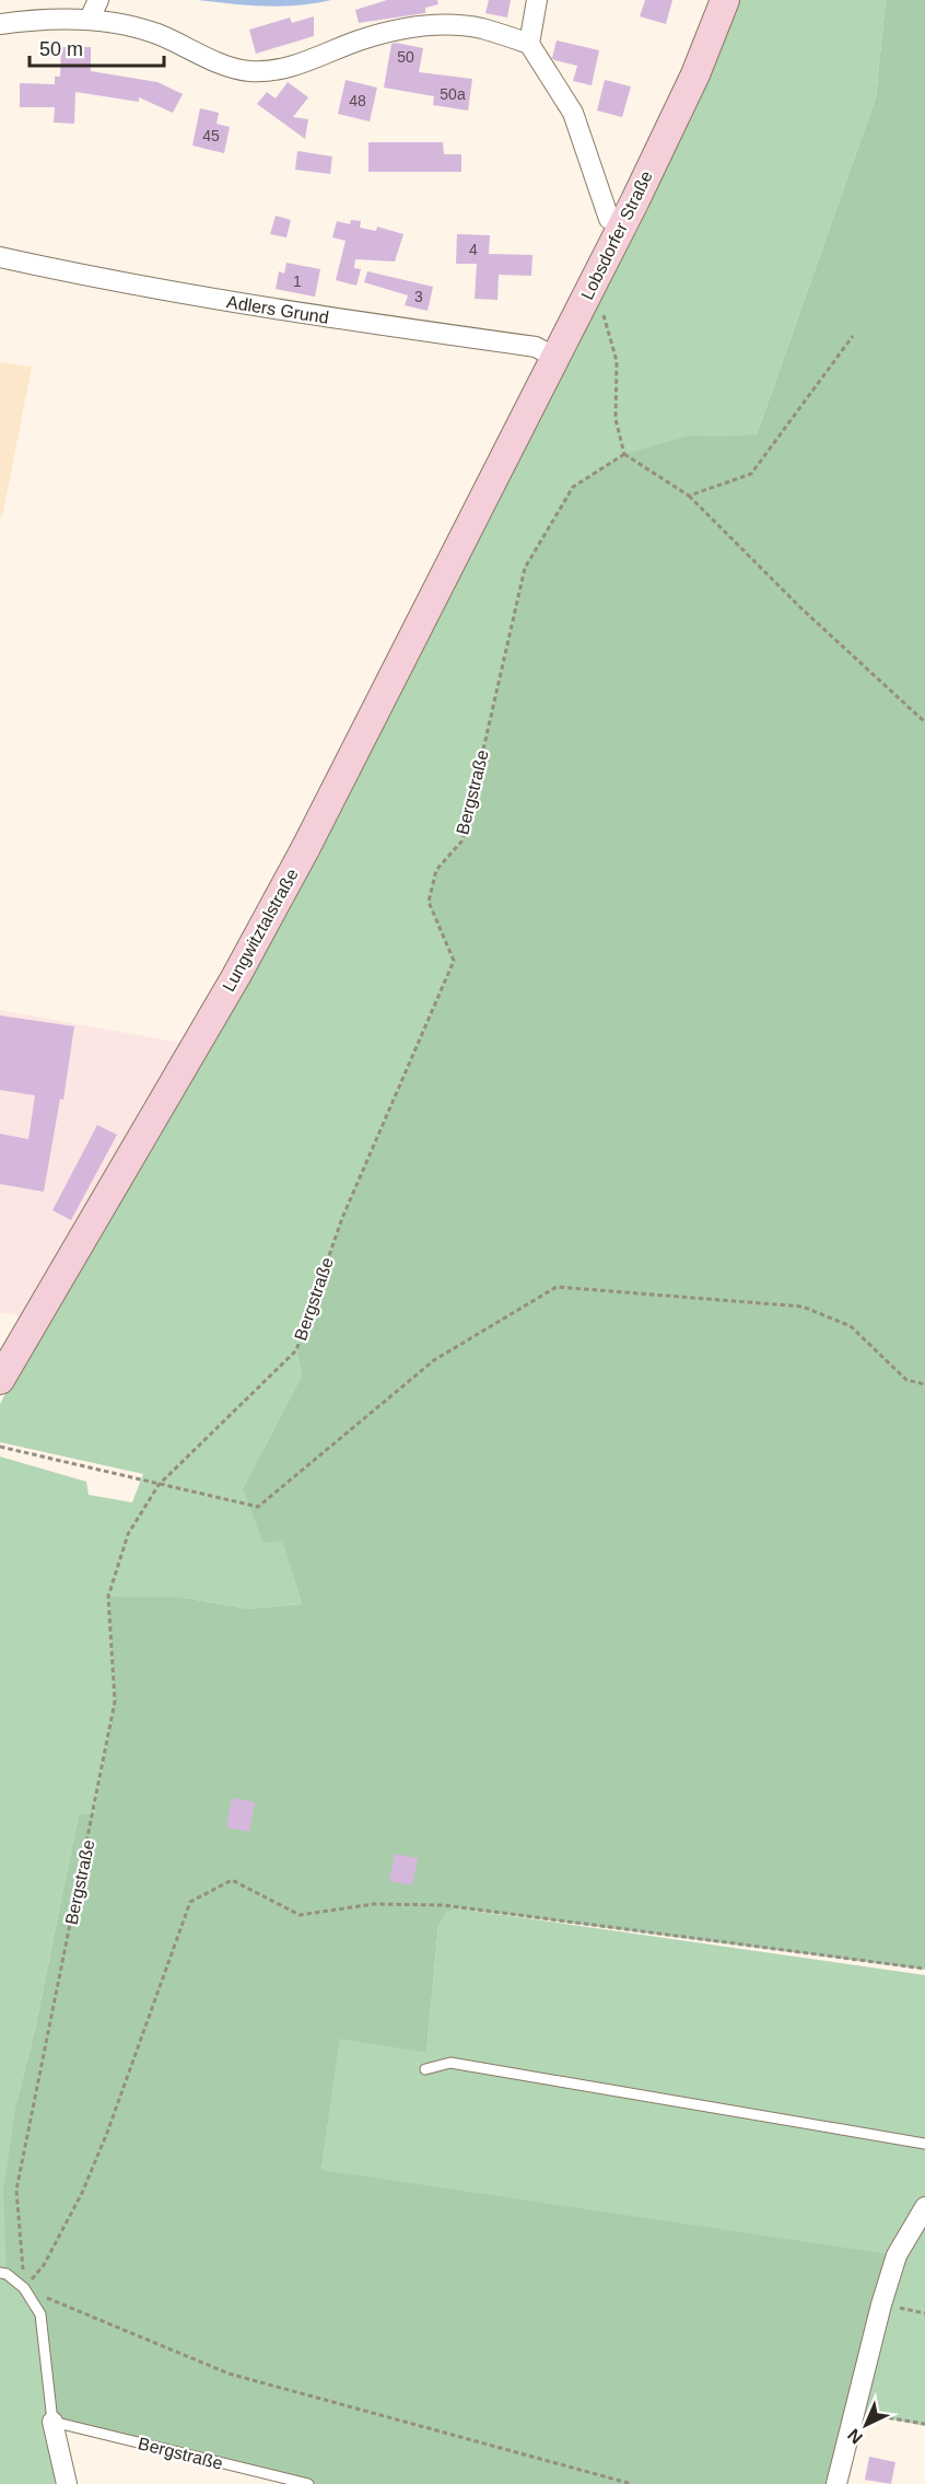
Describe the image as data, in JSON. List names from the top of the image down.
{
  "streets": {
    "main road": ["Lobsdorfer Straße", "Lungwitztalstraße"],
    "street": ["Adlers Grund"],
    "lane": ["Bergstraße"]
  },
  "crossings": [
    ["Lobsdorfer Straße", "Adlers Grund"],
    ["Lobsdorfer Straße", "Lungwitztalstraße"]
  ],
  "house_numbers": [
    "50",
    "50a",
    "48",
    "45",
    "4",
    "1",
    "3"
  ],
  "scale_bar": "50 m",
  "north": "bottom left"
}
